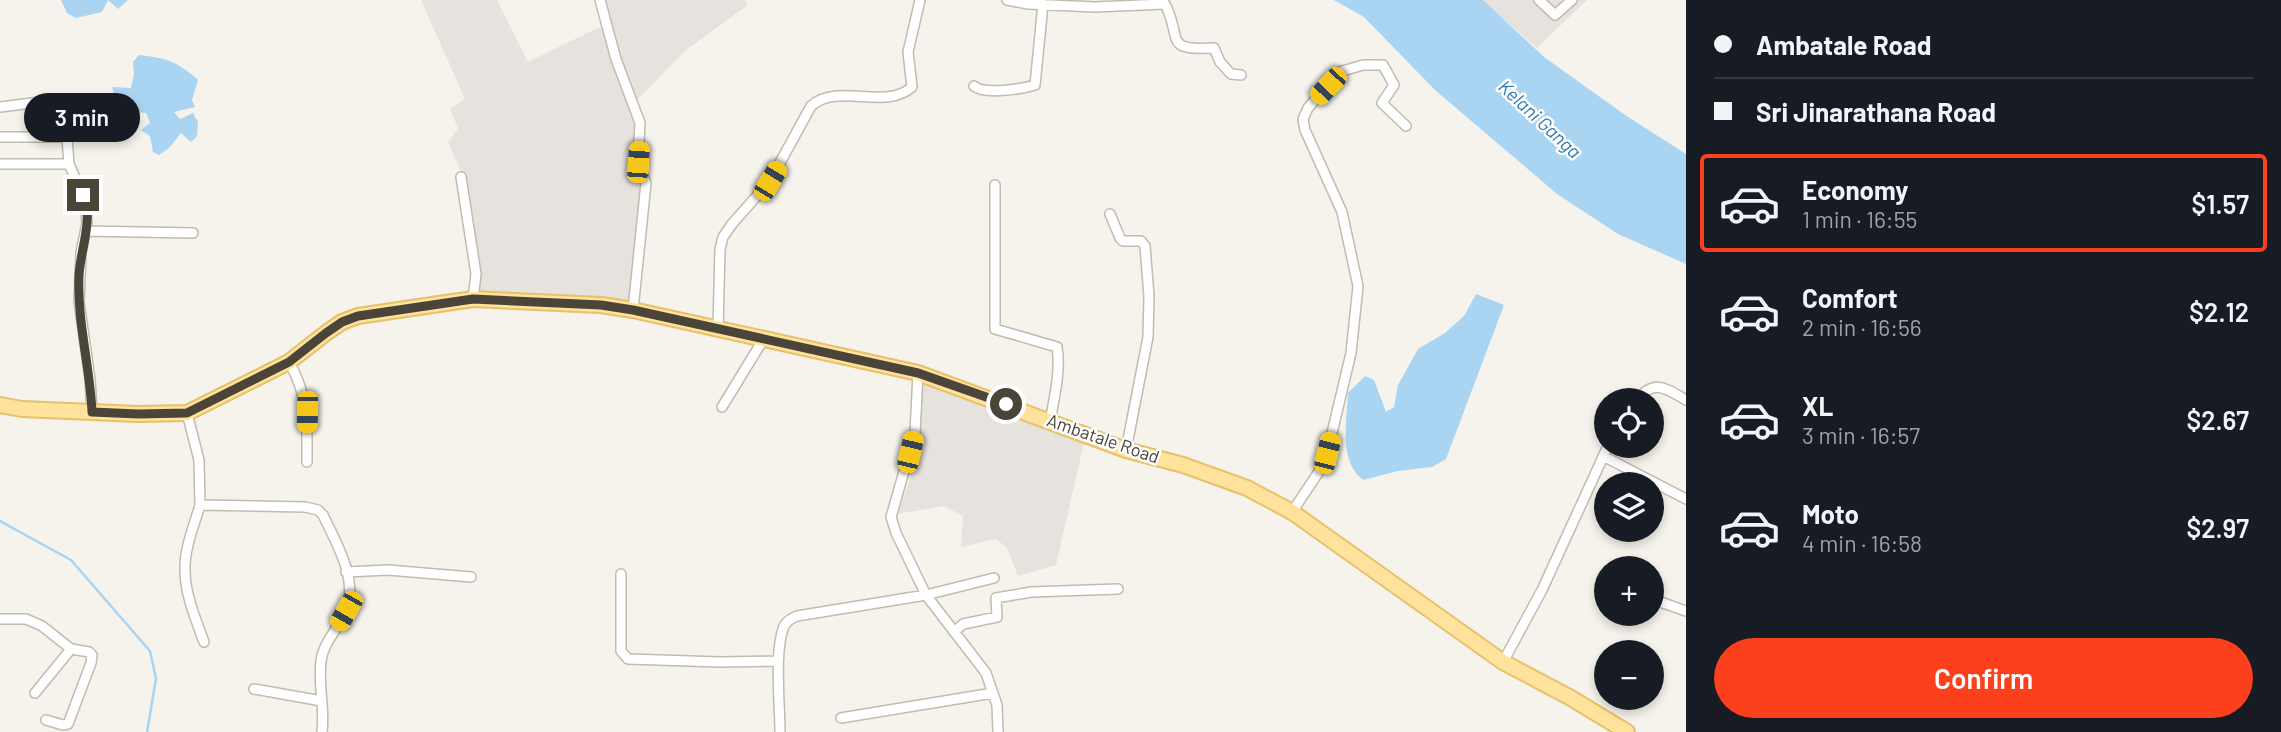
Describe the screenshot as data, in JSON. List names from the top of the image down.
{
  "streets": {
    "main road": ["Ambatale Road"]
  },
  "water": ["Kelani Ganga"],
  "page": {
    "banner": ["Ambatale Road", "Sri Jinarathana Road"],
    "bubble": "3 min",
    "list": [
      {
        "name": "Economy",
        "note": "1 min · 16:55",
        "value": "$1.57"
      },
      {
        "name": "Comfort",
        "note": "2 min · 16:56",
        "value": "$2.12"
      },
      {
        "name": "XL",
        "note": "3 min · 16:57",
        "value": "$2.67"
      },
      {
        "name": "Moto",
        "note": "4 min · 16:58",
        "value": "$2.97"
      }
    ],
    "map_buttons": ["+", "−"],
    "buttons": "Confirm"
  }
}
